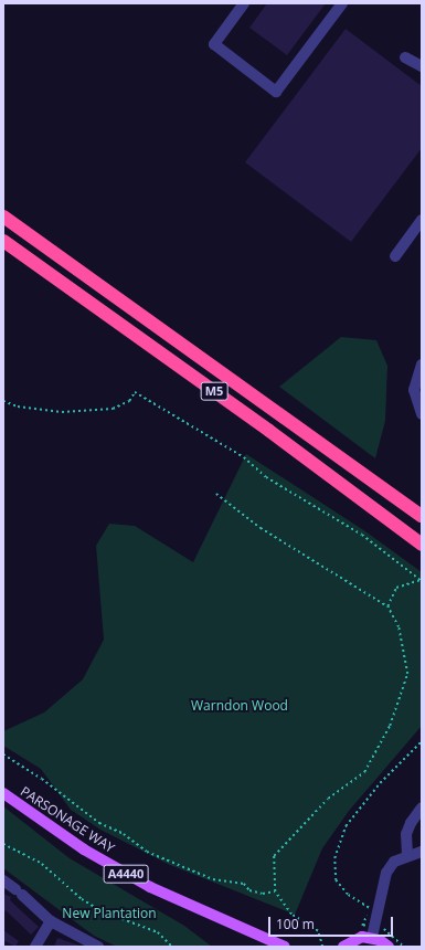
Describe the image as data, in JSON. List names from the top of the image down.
{
  "streets": {
    "highway": ["M5"],
    "main road": ["PARSONAGE WAY", "A4440"]
  },
  "parks": ["Warndon Wood", "New Plantation"],
  "scale_bar": "100 m"
}
